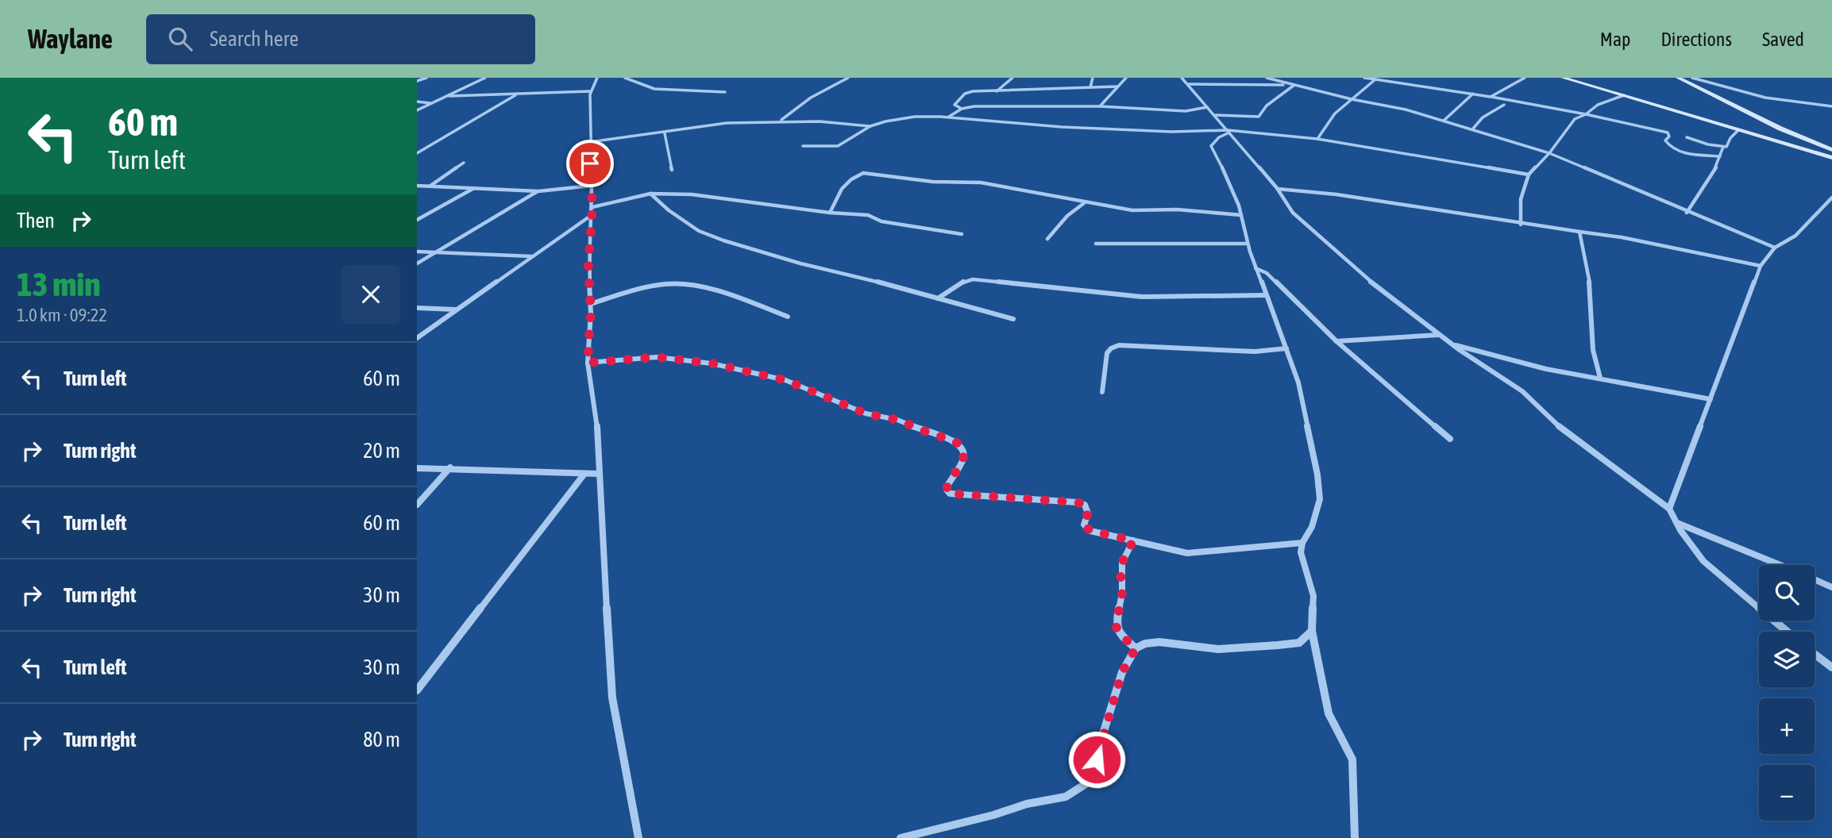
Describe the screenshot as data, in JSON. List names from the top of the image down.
{
  "page": {
    "header": "Waylane",
    "search": "Search here",
    "nav": ["Map", "Directions", "Saved"],
    "turn": ["60 m", "Turn left"],
    "then": "Then",
    "heading": ["13 min", "1.0 km · 09:22"],
    "list": [
      {
        "name": "Turn left",
        "value": "60 m"
      },
      {
        "name": "Turn right",
        "value": "20 m"
      },
      {
        "name": "Turn left",
        "value": "60 m"
      },
      {
        "name": "Turn right",
        "value": "30 m"
      },
      {
        "name": "Turn left",
        "value": "30 m"
      },
      {
        "name": "Turn right",
        "value": "80 m"
      }
    ],
    "map_buttons": ["+", "−"]
  }
}
